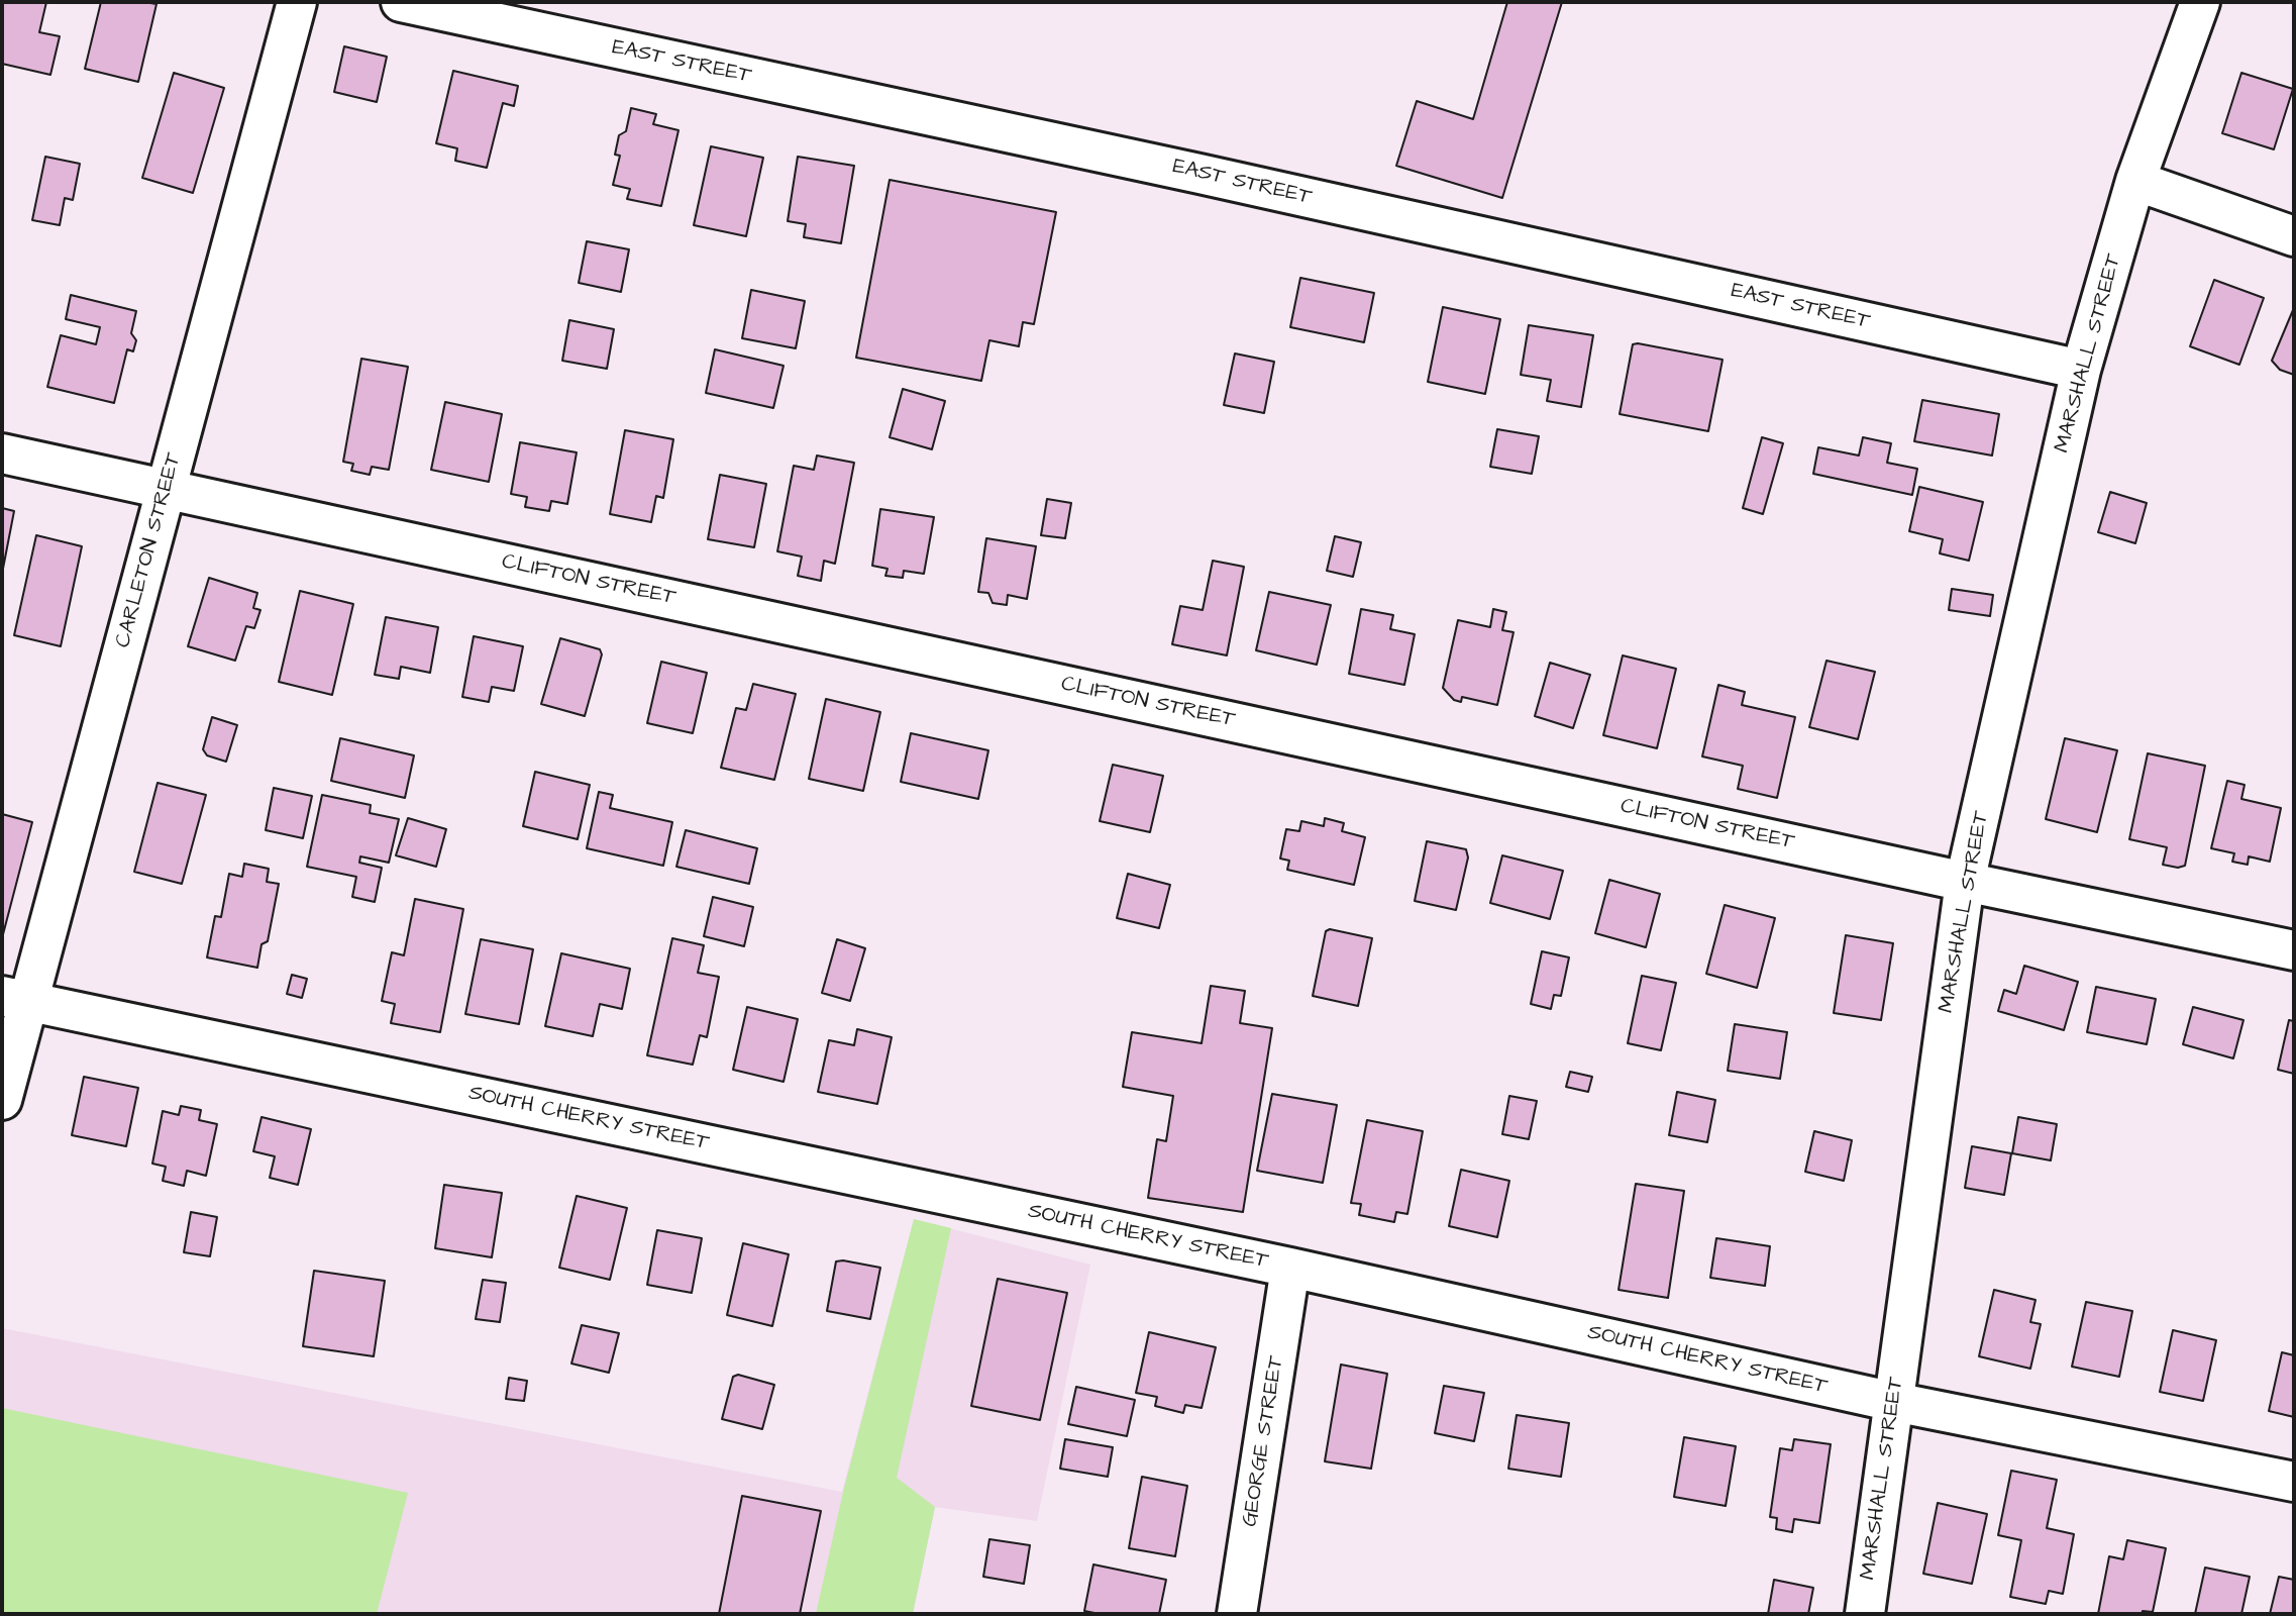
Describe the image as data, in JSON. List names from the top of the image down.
{
  "streets": {
    "street": [
      "EAST STREET",
      "MARSHALL STREET",
      "CARLETON STREET",
      "CLIFTON STREET",
      "SOUTH CHERRY STREET",
      "GEORGE STREET"
    ]
  },
  "crossings": [
    ["EAST STREET", "MARSHALL STREET"],
    ["MARSHALL STREET", "CLIFTON STREET"],
    ["MARSHALL STREET", "SOUTH CHERRY STREET"],
    ["CARLETON STREET", "CLIFTON STREET"],
    ["CARLETON STREET", "SOUTH CHERRY STREET"],
    ["SOUTH CHERRY STREET", "GEORGE STREET"]
  ]
}
